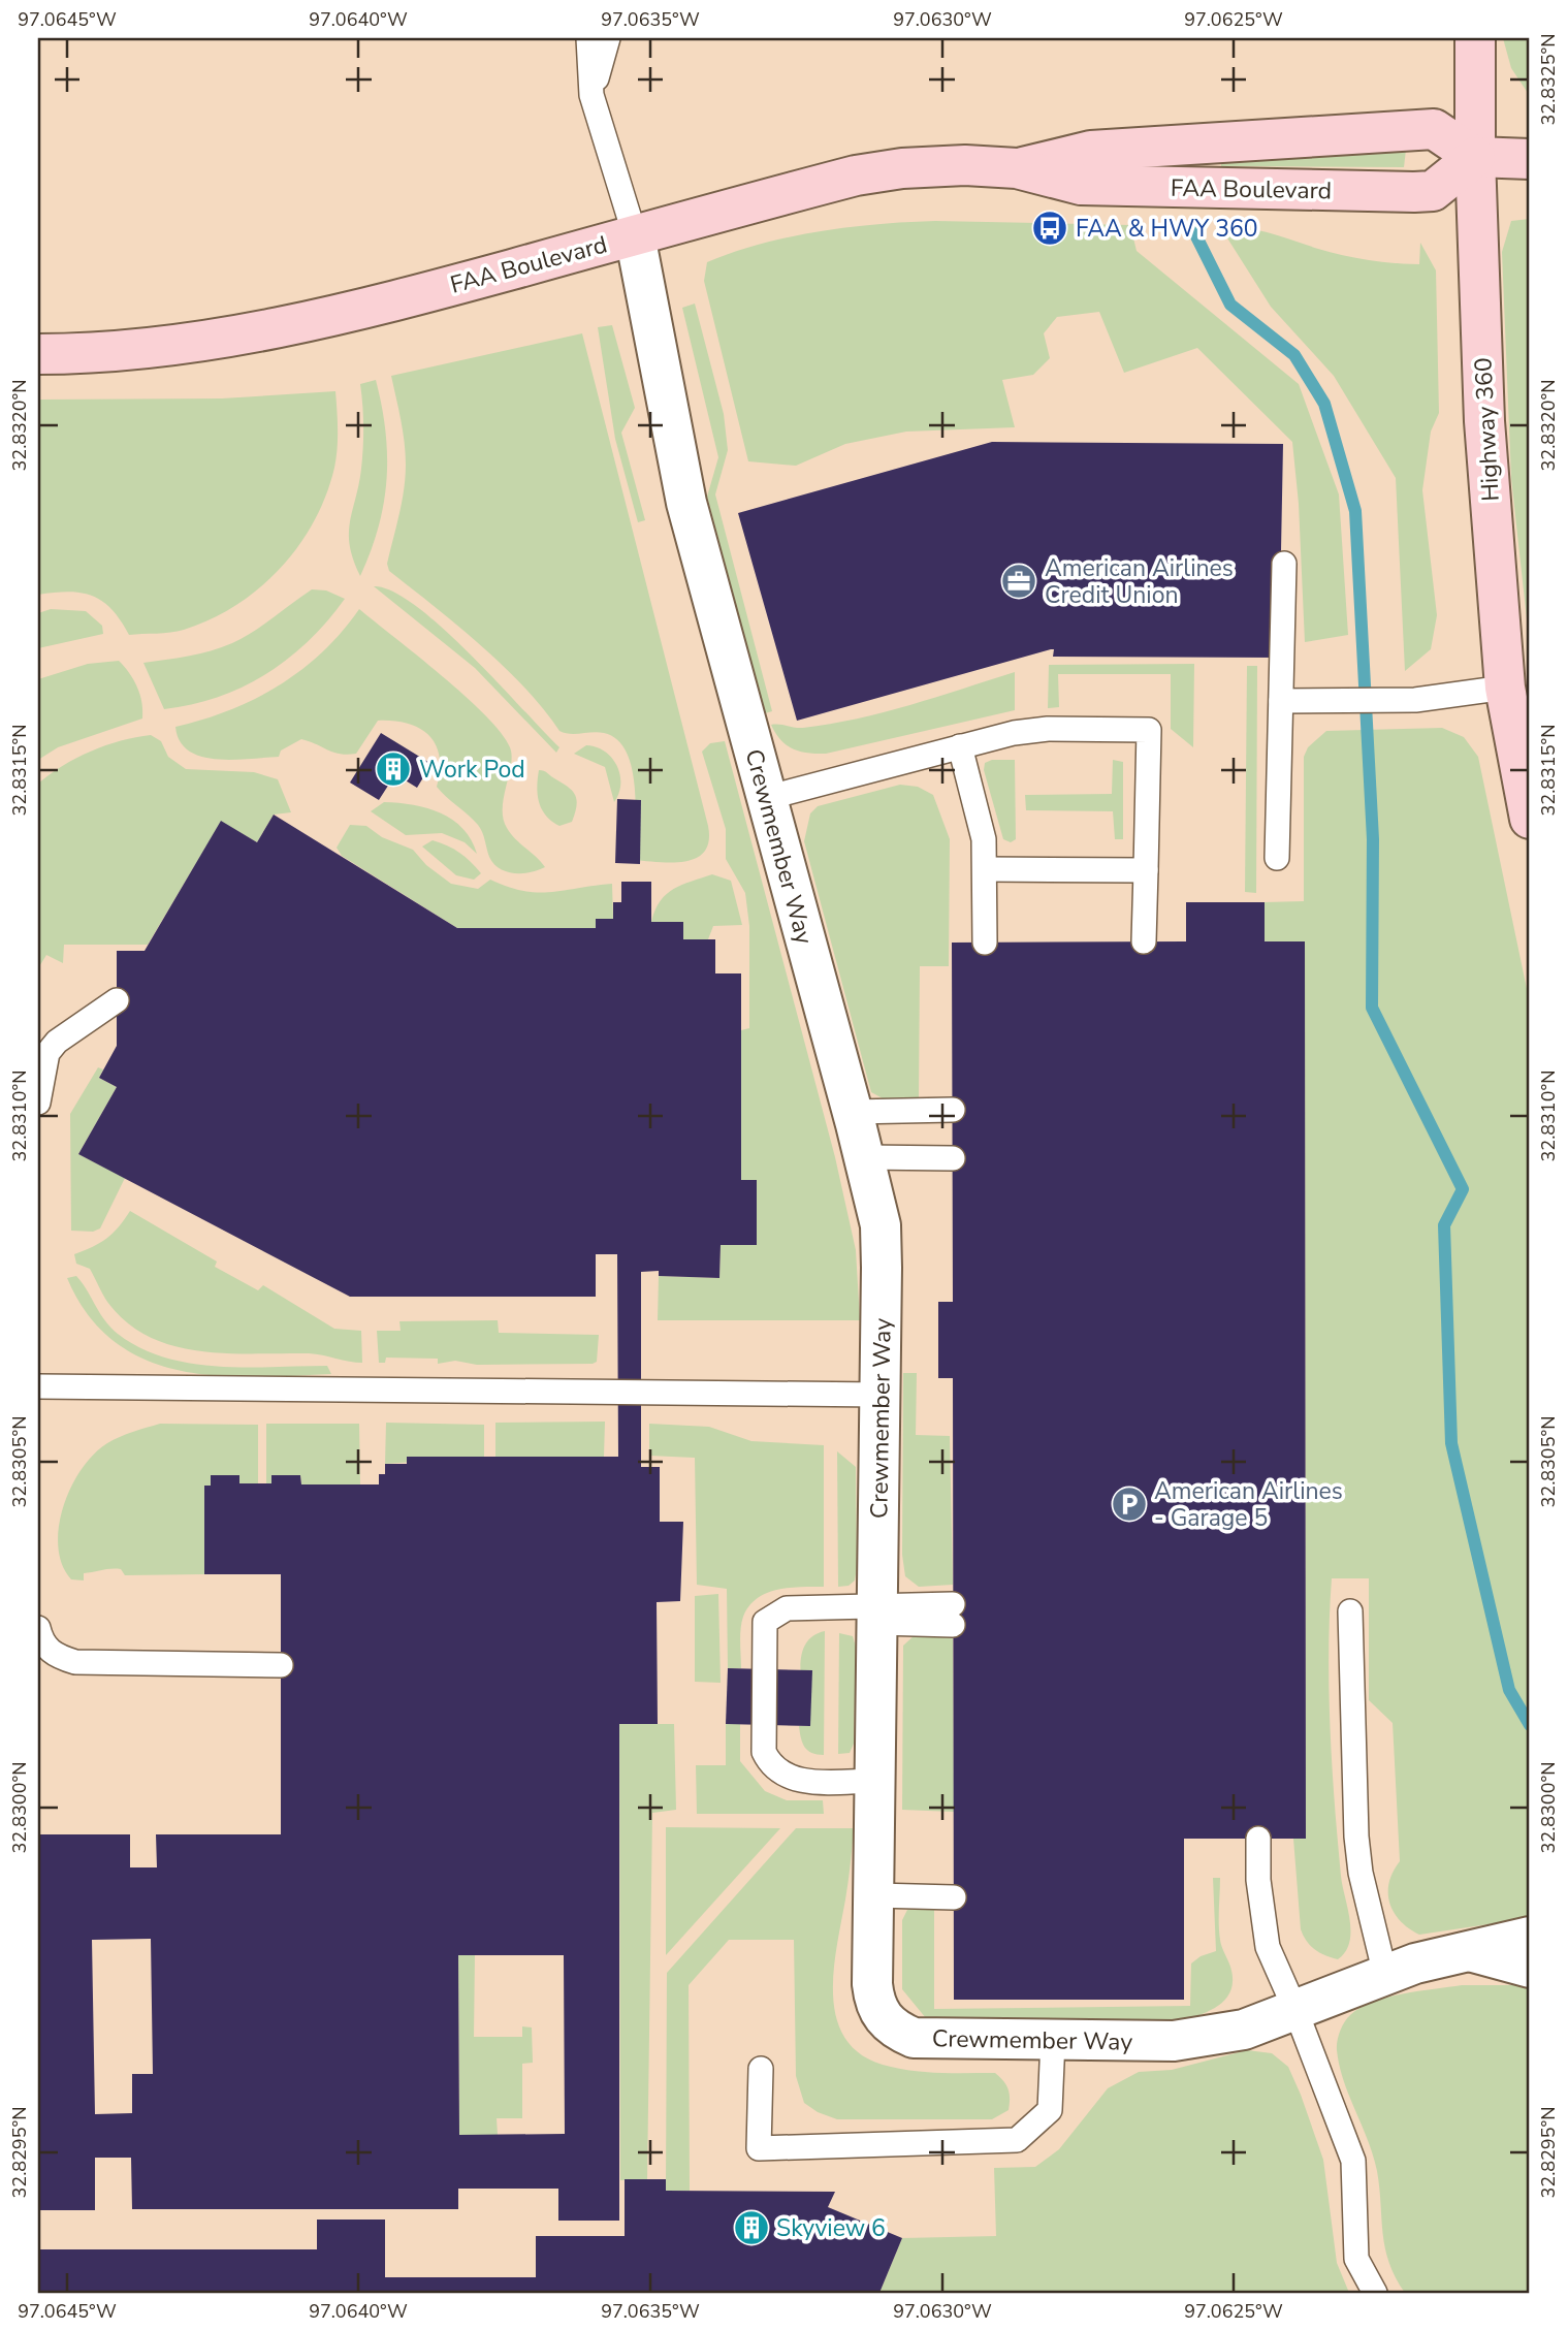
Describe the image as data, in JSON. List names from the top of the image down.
{
  "streets": {
    "street": ["FAA Boulevard", "Highway 360", "Crewmember Way"]
  },
  "crossings": [
    ["FAA Boulevard", "Highway 360"],
    ["FAA Boulevard", "Crewmember Way"]
  ],
  "places": {
    "bus stop": ["FAA & HWY 360"],
    "office": ["American Airlines Credit Union"],
    "building": ["Work Pod", "Skyview 6"],
    "parking": ["American Airlines - Garage 5"]
  },
  "coordinates": [
    "97.0645°W",
    "97.0640°W",
    "97.0635°W",
    "97.0630°W",
    "97.0625°W",
    "32.8325°N",
    "32.8320°N",
    "32.8315°N",
    "32.8310°N",
    "32.8305°N",
    "32.8300°N",
    "32.8295°N"
  ]
}
